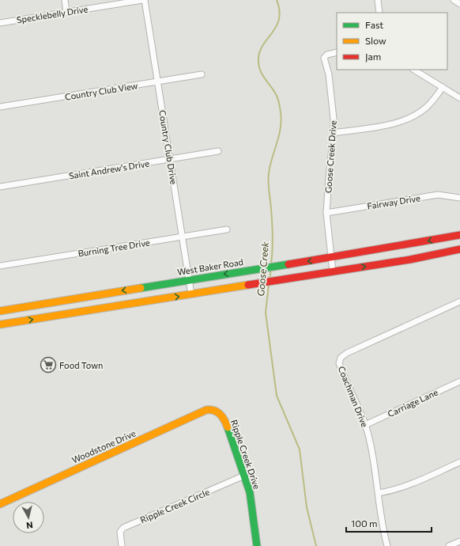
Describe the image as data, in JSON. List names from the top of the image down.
{
  "streets": {
    "main road": ["West Baker Road", "Woodstone Drive", "Ripple Creek Drive"],
    "street": [
      "Specklebelly Drive",
      "Country Club View",
      "Country Club Drive",
      "Goose Creek Drive",
      "Saint Andrew's Drive",
      "Fairway Drive",
      "Burning Tree Drive",
      "Coachman Drive",
      "Carriage Lane",
      "Ripple Creek Circle"
    ]
  },
  "crossings": [
    ["Specklebelly Drive", "Country Club Drive"],
    ["Country Club View", "Country Club Drive"],
    ["Country Club Drive", "Saint Andrew's Drive"],
    ["Country Club Drive", "Burning Tree Drive"],
    ["Country Club Drive", "West Baker Road"],
    ["Goose Creek Drive", "Fairway Drive"],
    ["Goose Creek Drive", "West Baker Road"],
    ["Coachman Drive", "Carriage Lane"],
    ["Woodstone Drive", "Ripple Creek Drive"],
    ["Ripple Creek Drive", "Ripple Creek Circle"]
  ],
  "water": ["Goose Creek"],
  "places": {
    "supermarket": ["Food Town"]
  },
  "legend": ["Fast", "Slow", "Jam"],
  "scale_bar": "100 m",
  "north": "bottom"
}
